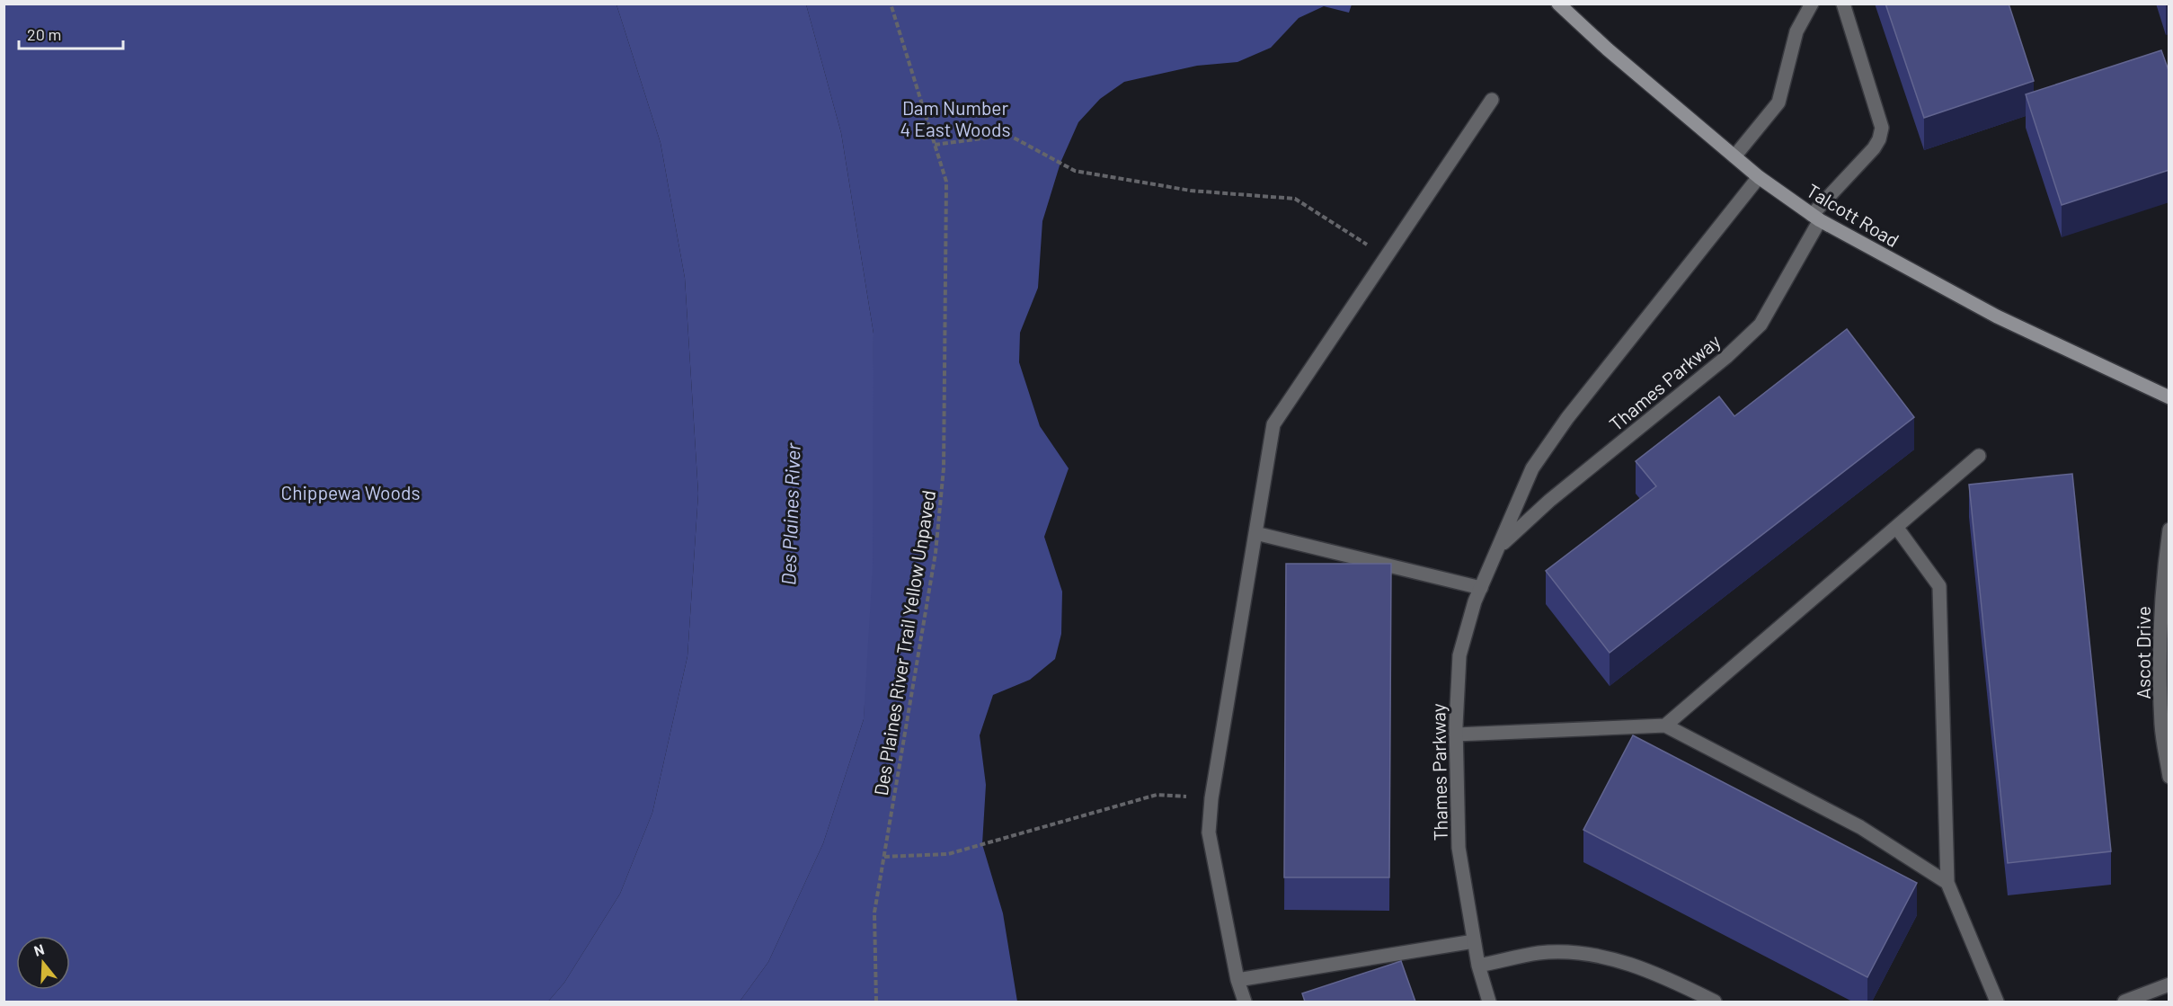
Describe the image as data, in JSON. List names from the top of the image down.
{
  "streets": {
    "main road": ["Talcott Road"],
    "street": ["Thames Parkway", "Ascot Drive"],
    "path": ["Des Plaines River Trail Yellow Unpaved"]
  },
  "crossings": [
    ["Talcott Road", "Thames Parkway"]
  ],
  "water": ["Des Plaines River"],
  "parks": ["Dam Number 4 East Woods", "Chippewa Woods"],
  "scale_bar": "20 m",
  "north": "top"
}
